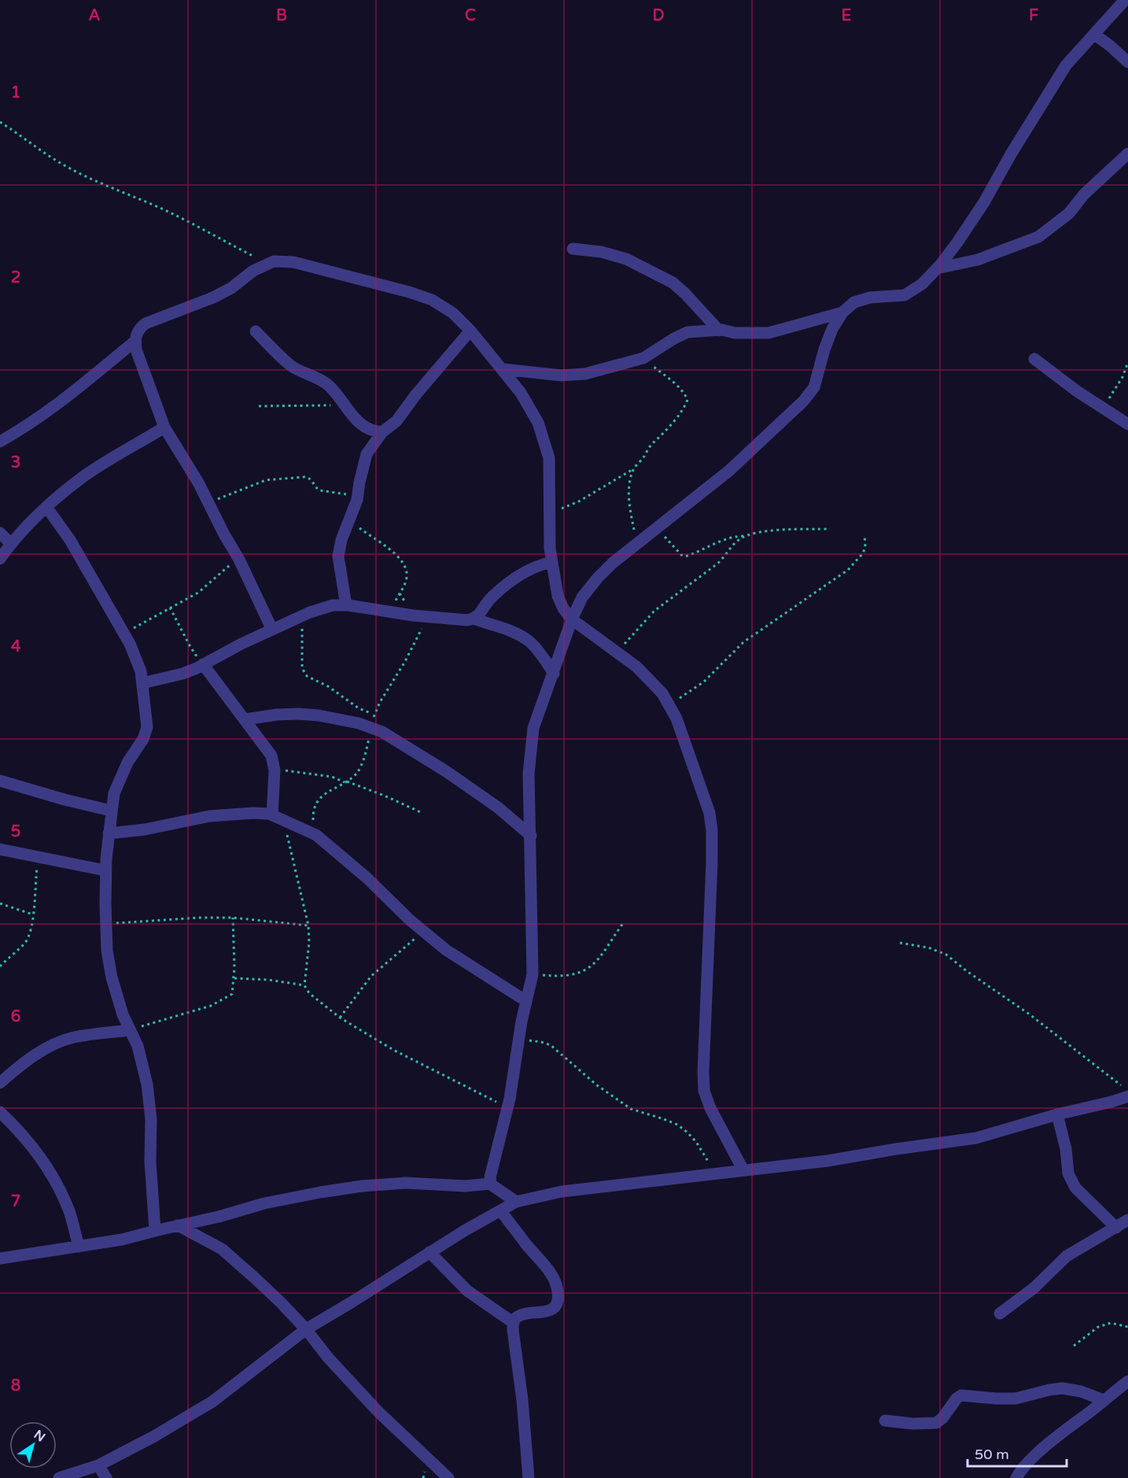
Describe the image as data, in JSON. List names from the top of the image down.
{
  "scale_bar": "50 m",
  "north": "top right",
  "grid": {
    "columns": [
      "A",
      "B",
      "C",
      "D",
      "E",
      "F"
    ],
    "rows": [
      "1",
      "2",
      "3",
      "4",
      "5",
      "6",
      "7",
      "8"
    ]
  }
}
